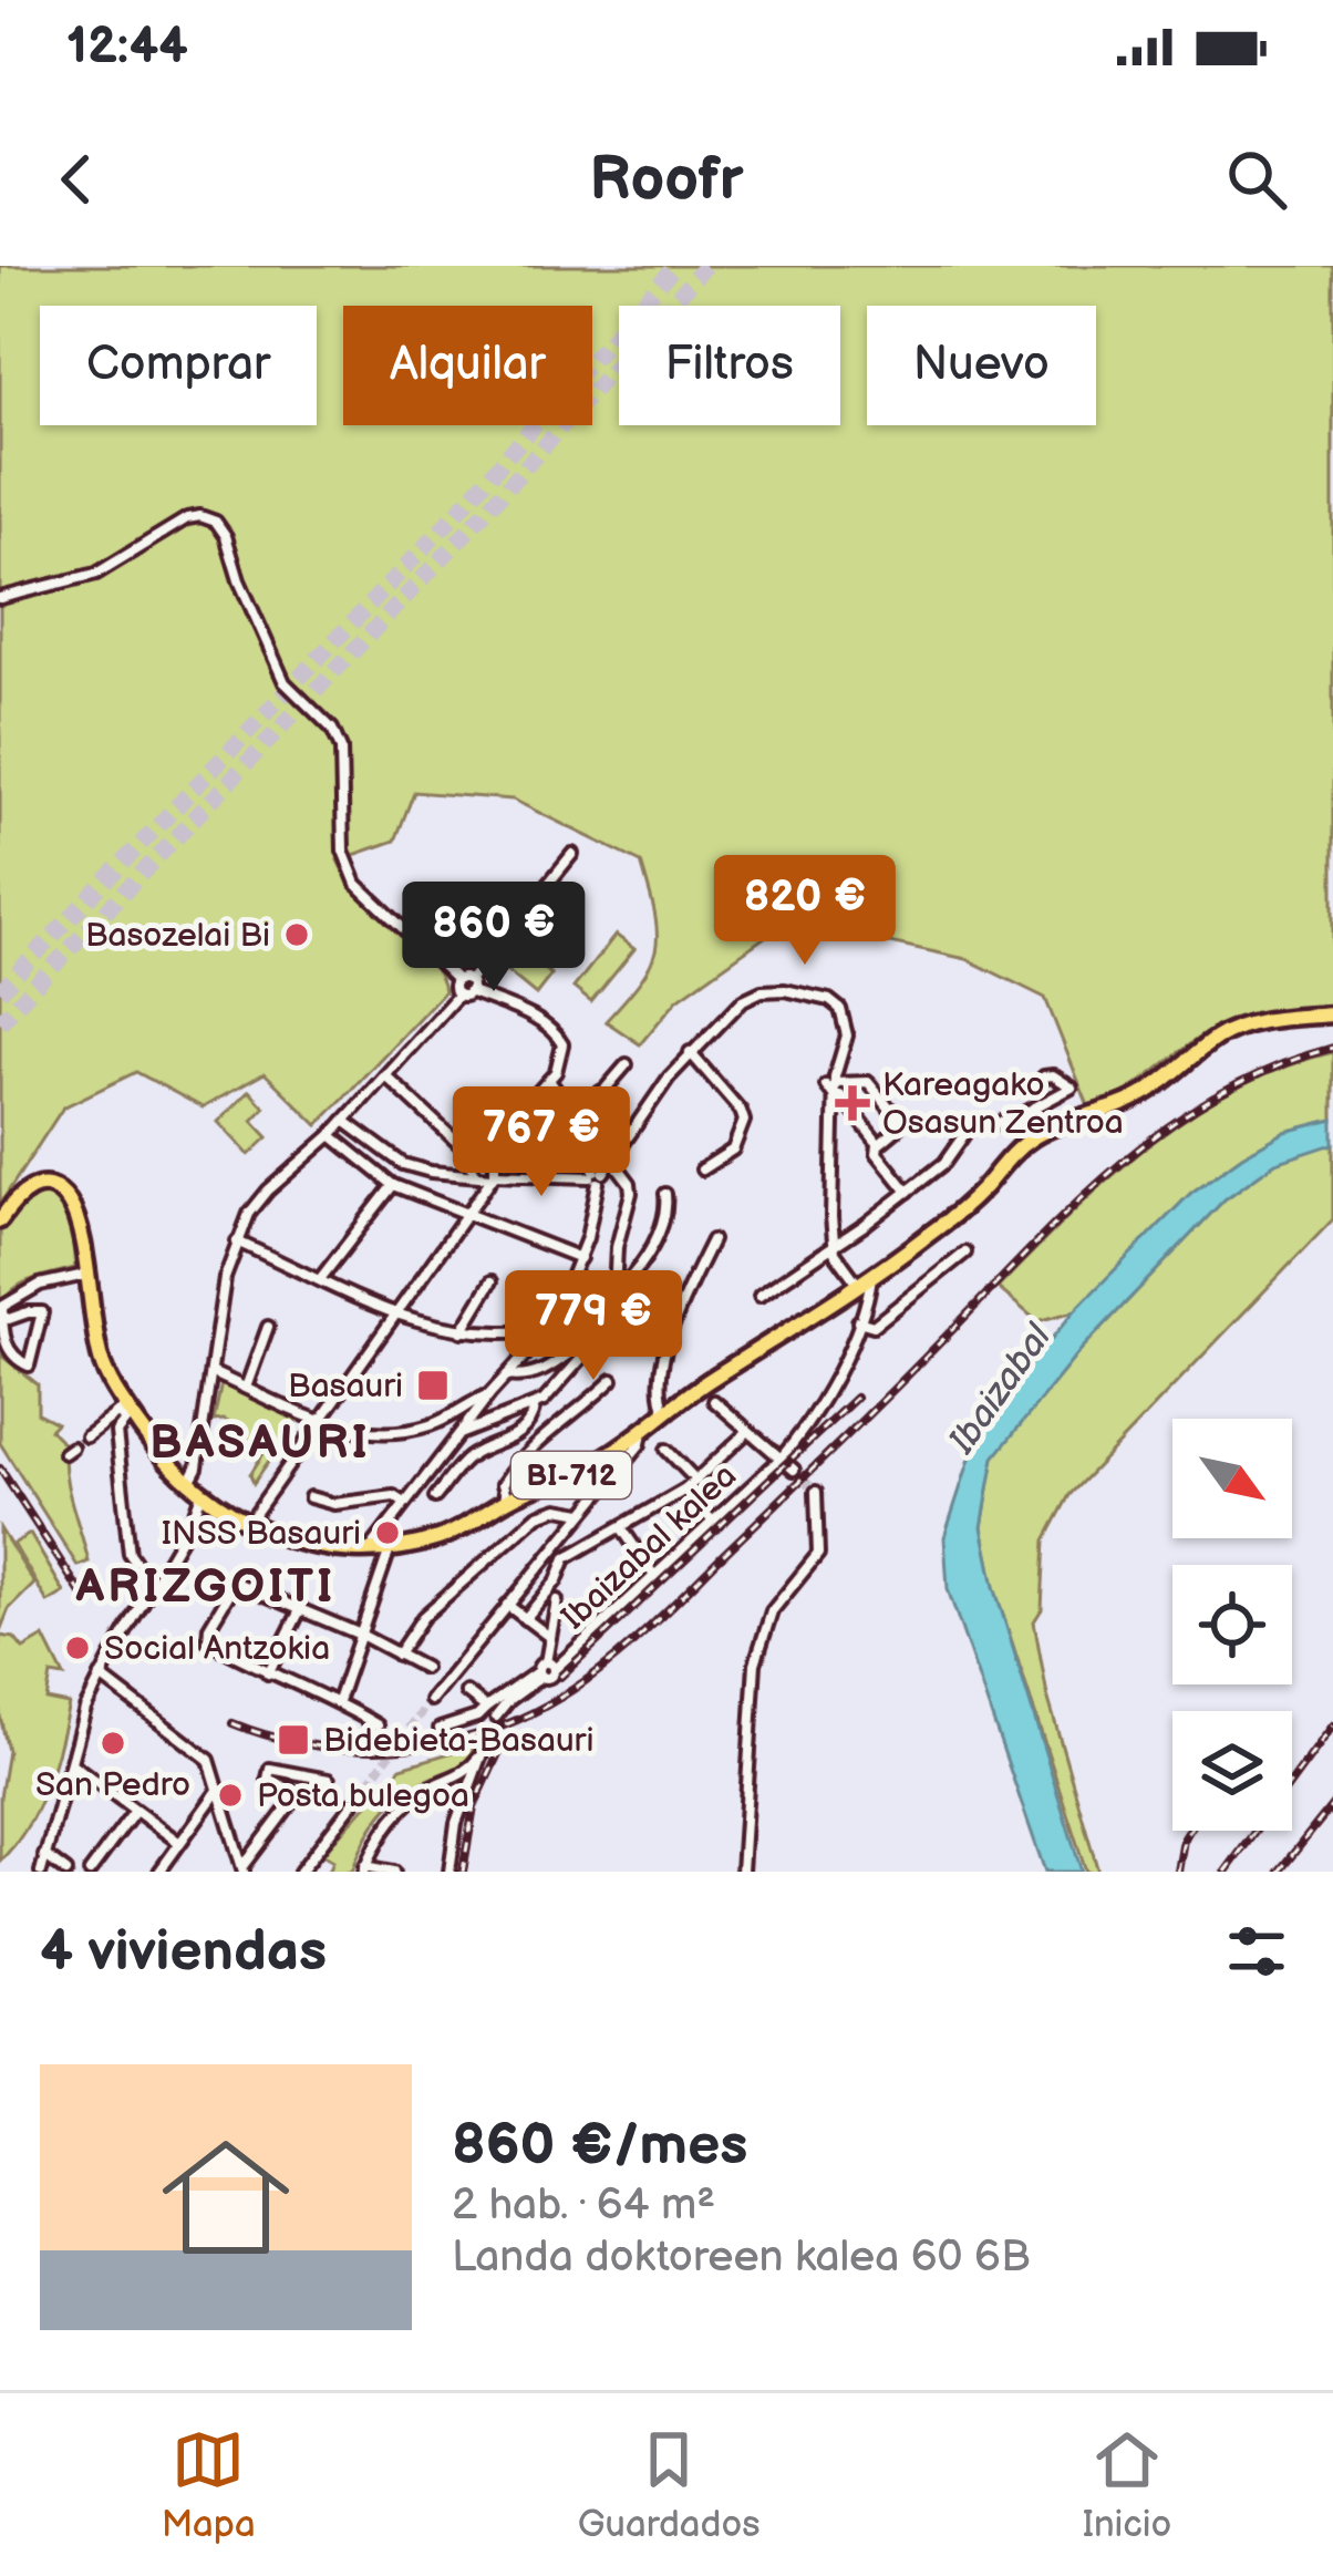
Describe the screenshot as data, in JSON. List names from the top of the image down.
{
  "streets": {
    "main road": ["BI-712"],
    "street": ["Ibaizabal kalea"]
  },
  "crossings": [
    ["BI-712", "Ibaizabal kalea"]
  ],
  "districts": ["BASAURI", "ARIZGOITI"],
  "water": ["Ibaizabal"],
  "places": {
    "other": [
      "Basozelai Bi",
      "INSS Basauri",
      "Social Antzokia",
      "San Pedro",
      "Posta bulegoa"
    ],
    "health": ["Kareagako Osasun Zentroa"],
    "transit": ["Basauri", "Bidebieta-Basauri"]
  },
  "north": "bottom right",
  "page": {
    "status": "12:44",
    "header": "Roofr",
    "chip": [
      "Comprar",
      "Alquilar",
      "Filtros",
      "Nuevo"
    ],
    "price": [
      "820 €",
      "860 €",
      "767 €",
      "779 €"
    ],
    "heading": "4 viviendas",
    "list": [
      {
        "name": "860 €/mes",
        "note": "2 hab. · 64 m² · Landa doktoreen kalea 60 6B"
      }
    ],
    "tabs": ["Mapa", "Guardados", "Inicio"]
  }
}
